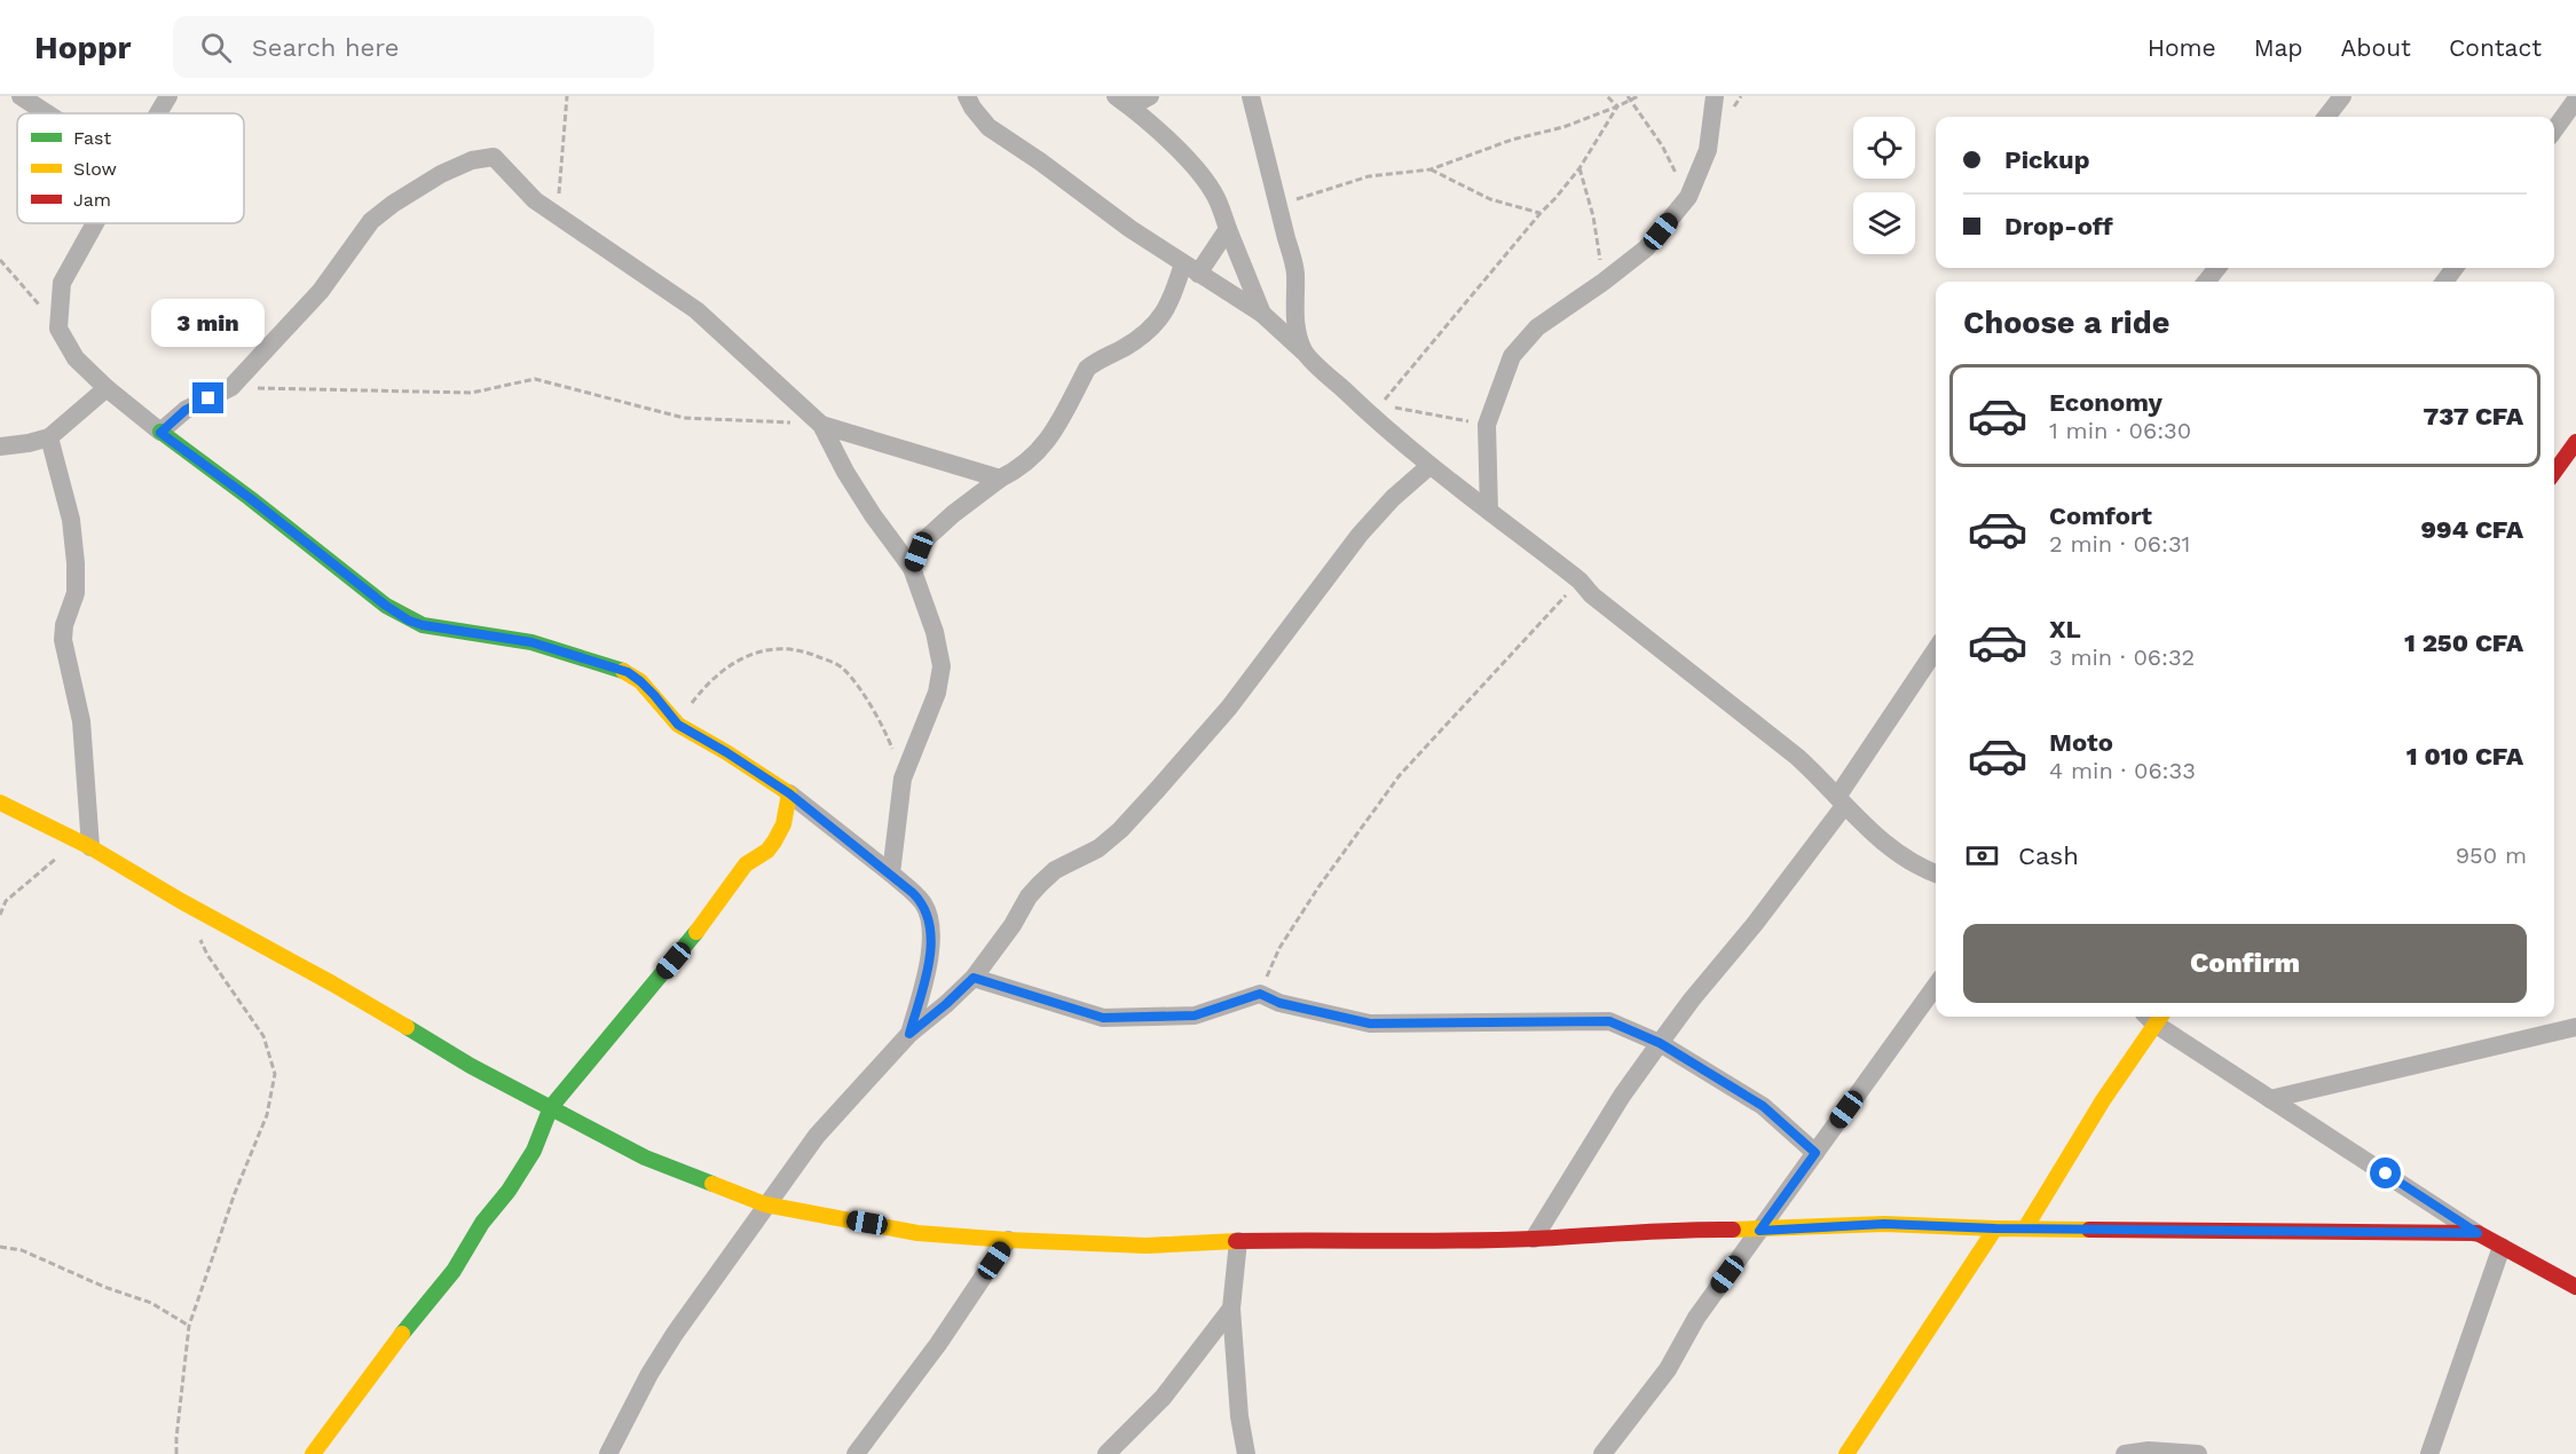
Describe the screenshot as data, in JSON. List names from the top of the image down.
{
  "legend": ["Fast", "Slow", "Jam"],
  "page": {
    "header": "Hoppr",
    "search": "Search here",
    "nav": [
      "Home",
      "Map",
      "About",
      "Contact"
    ],
    "banner": ["Pickup", "Drop-off"],
    "heading": "Choose a ride",
    "bubble": "3 min",
    "list": [
      {
        "name": "Economy",
        "note": "1 min · 06:30",
        "value": "737 CFA"
      },
      {
        "name": "Comfort",
        "note": "2 min · 06:31",
        "value": "994 CFA"
      },
      {
        "name": "XL",
        "note": "3 min · 06:32",
        "value": "1 250 CFA"
      },
      {
        "name": "Moto",
        "note": "4 min · 06:33",
        "value": "1 010 CFA"
      }
    ],
    "pay": ["Cash", "950 m"],
    "buttons": "Confirm"
  }
}
